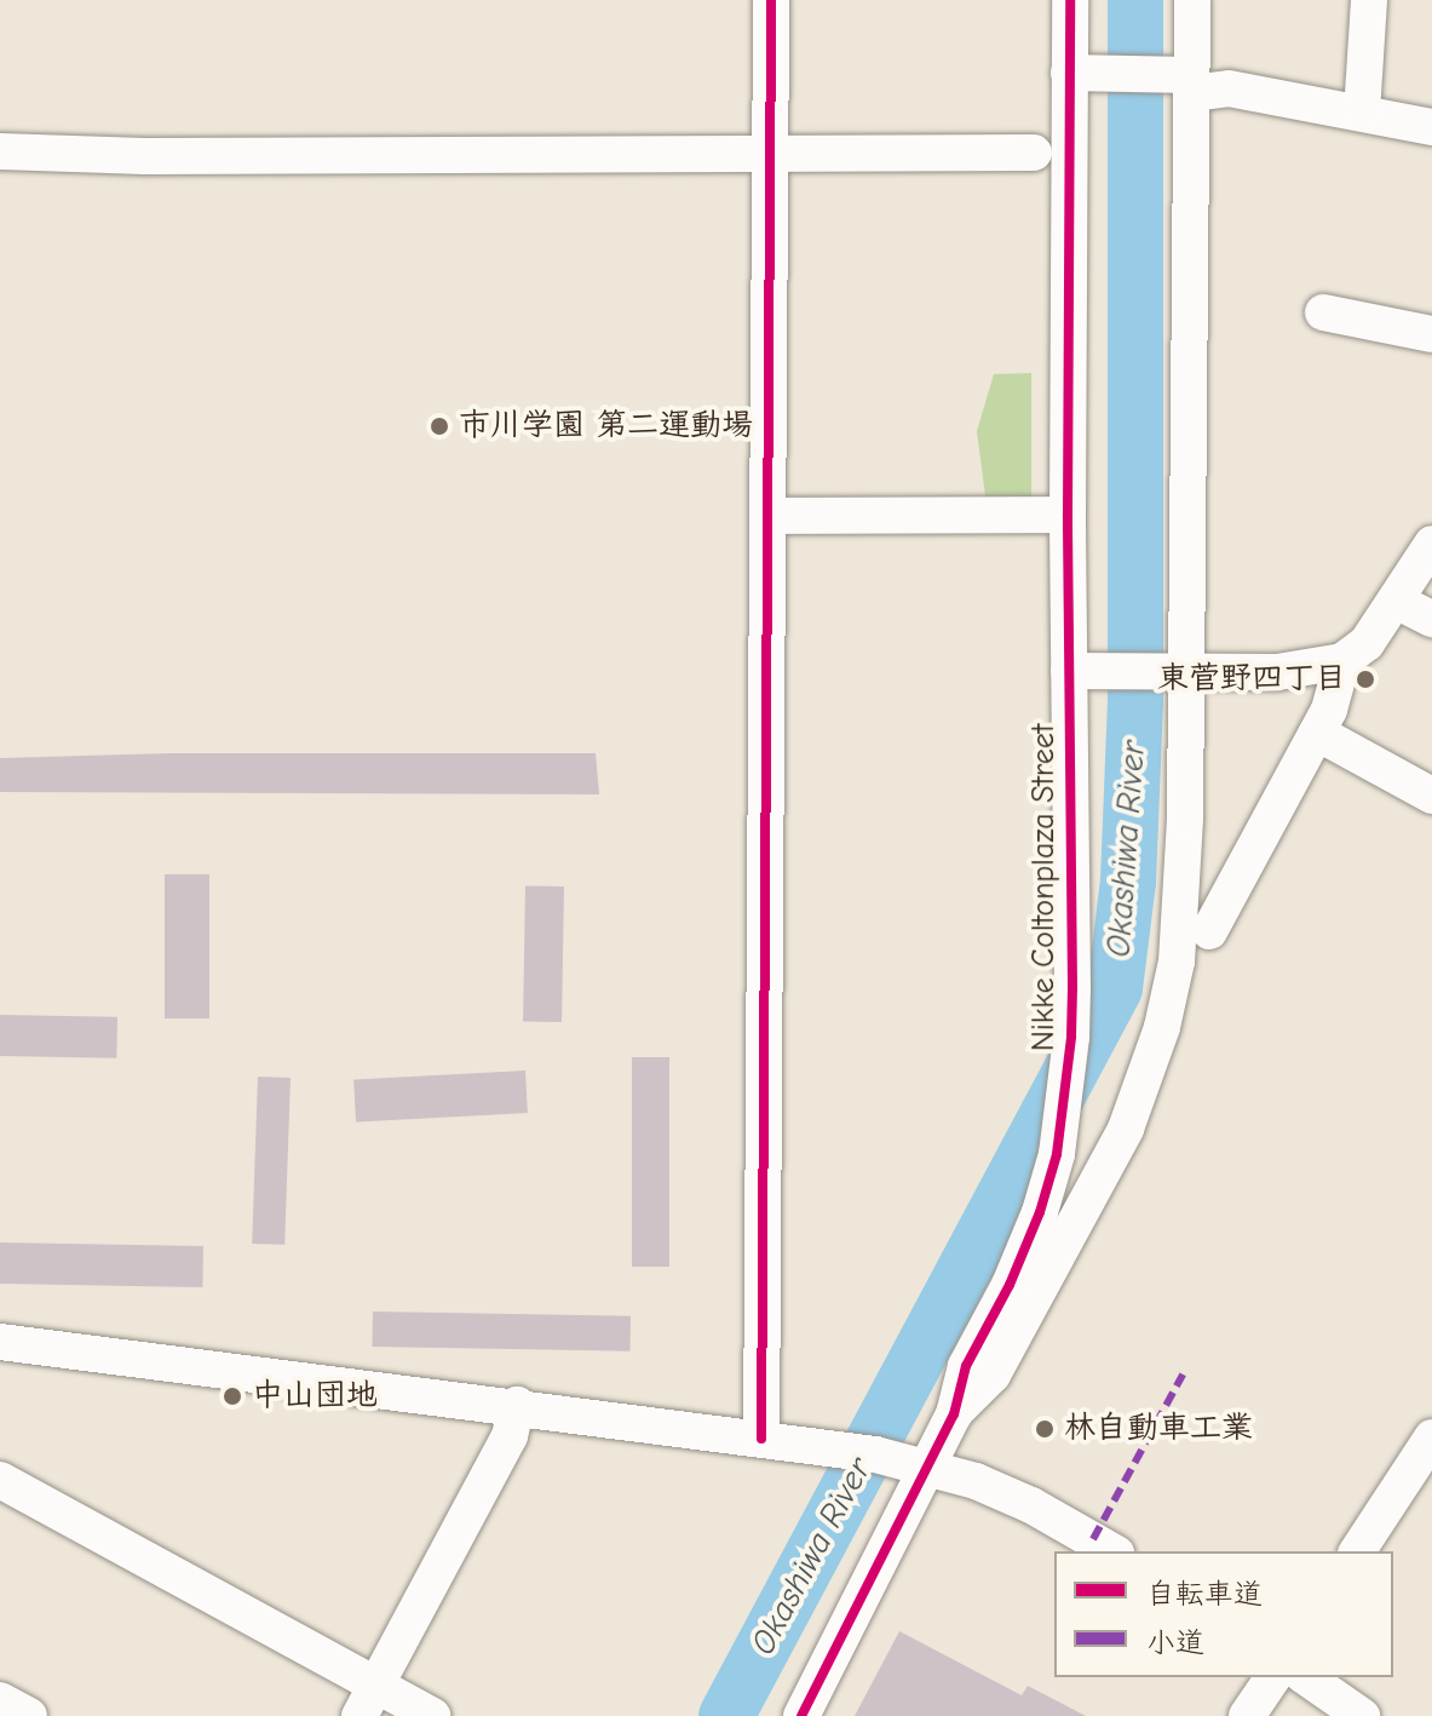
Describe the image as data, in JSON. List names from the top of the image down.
{
  "streets": {
    "street": ["Nikke Coltonplaza Street"]
  },
  "water": ["Okashiwa River"],
  "places": [
    "市川学園 第二運動場",
    "東菅野四丁目",
    "中山団地",
    "林自動車工業"
  ],
  "legend": ["自転車道", "小道"]
}
